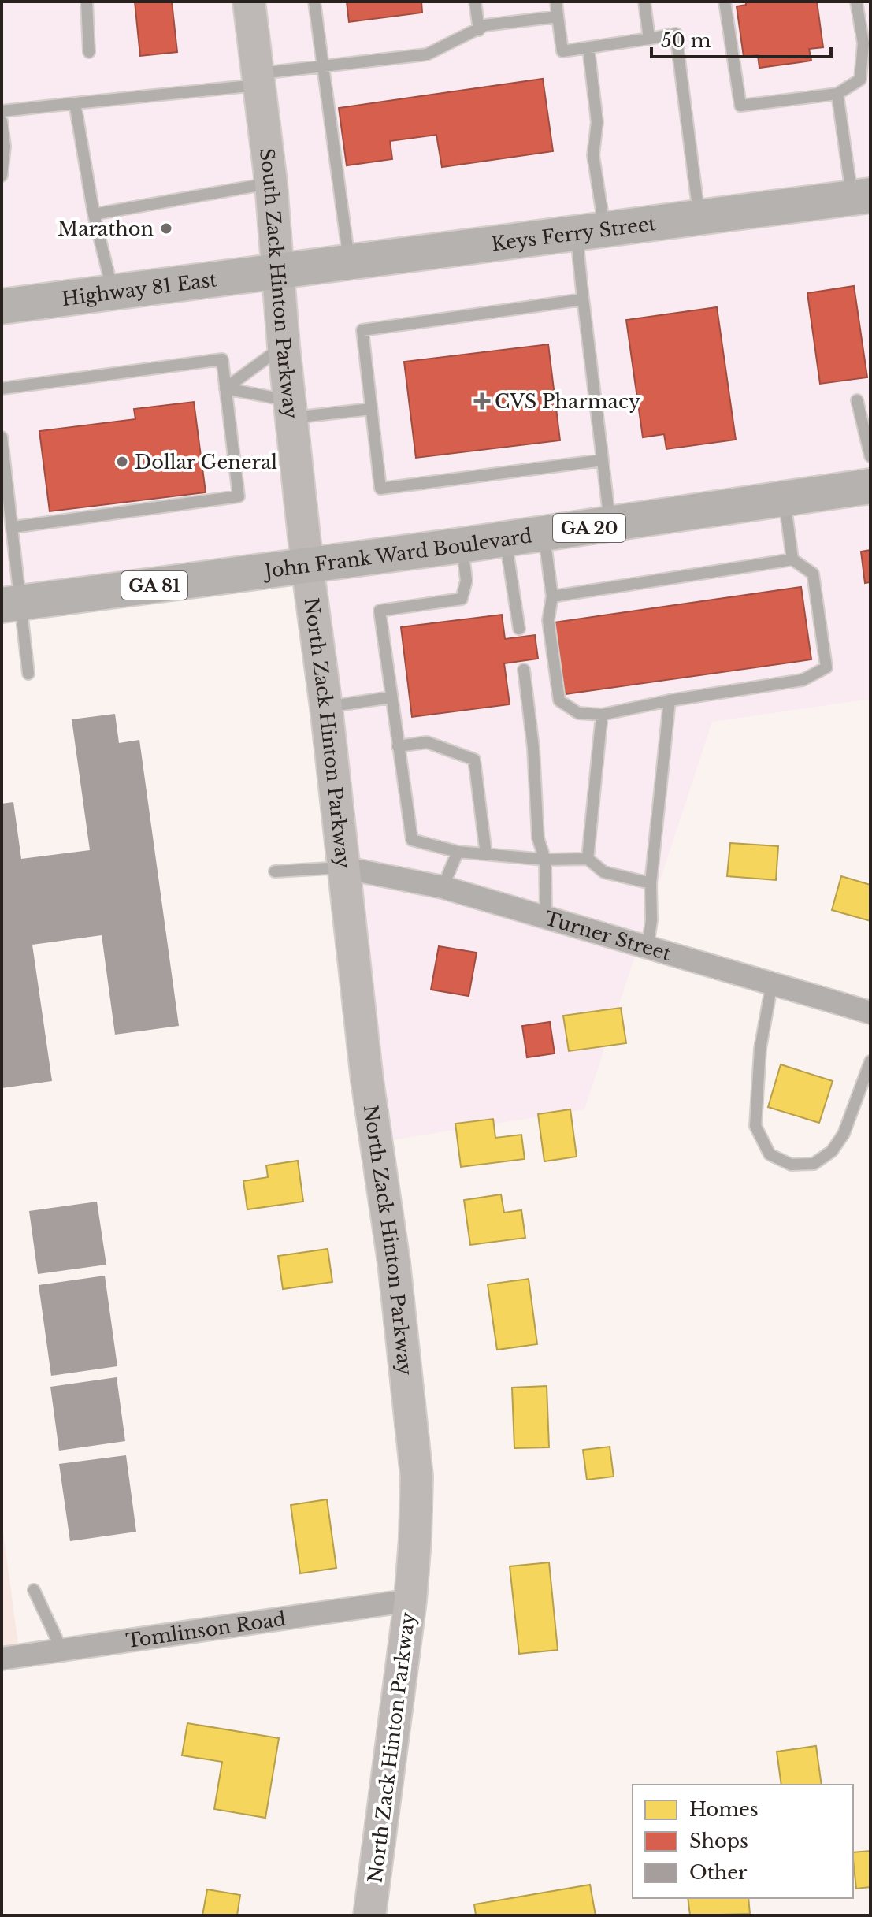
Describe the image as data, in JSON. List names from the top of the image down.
{
  "streets": {
    "main road": [
      "Keys Ferry Street",
      "South Zack Hinton Parkway",
      "Highway 81 East",
      "GA 20",
      "John Frank Ward Boulevard",
      "GA 81",
      "North Zack Hinton Parkway"
    ],
    "street": ["Turner Street", "Tomlinson Road"]
  },
  "crossings": [
    ["Keys Ferry Street", "South Zack Hinton Parkway"],
    ["Keys Ferry Street", "Highway 81 East"],
    ["South Zack Hinton Parkway", "Highway 81 East"],
    ["South Zack Hinton Parkway", "John Frank Ward Boulevard"],
    ["South Zack Hinton Parkway", "North Zack Hinton Parkway"],
    ["John Frank Ward Boulevard", "North Zack Hinton Parkway"],
    ["North Zack Hinton Parkway", "Turner Street"],
    ["North Zack Hinton Parkway", "Tomlinson Road"]
  ],
  "places": {
    "other": ["Marathon", "Dollar General"],
    "health": ["CVS Pharmacy"]
  },
  "legend": ["Homes", "Shops", "Other"],
  "scale_bar": "50 m"
}
